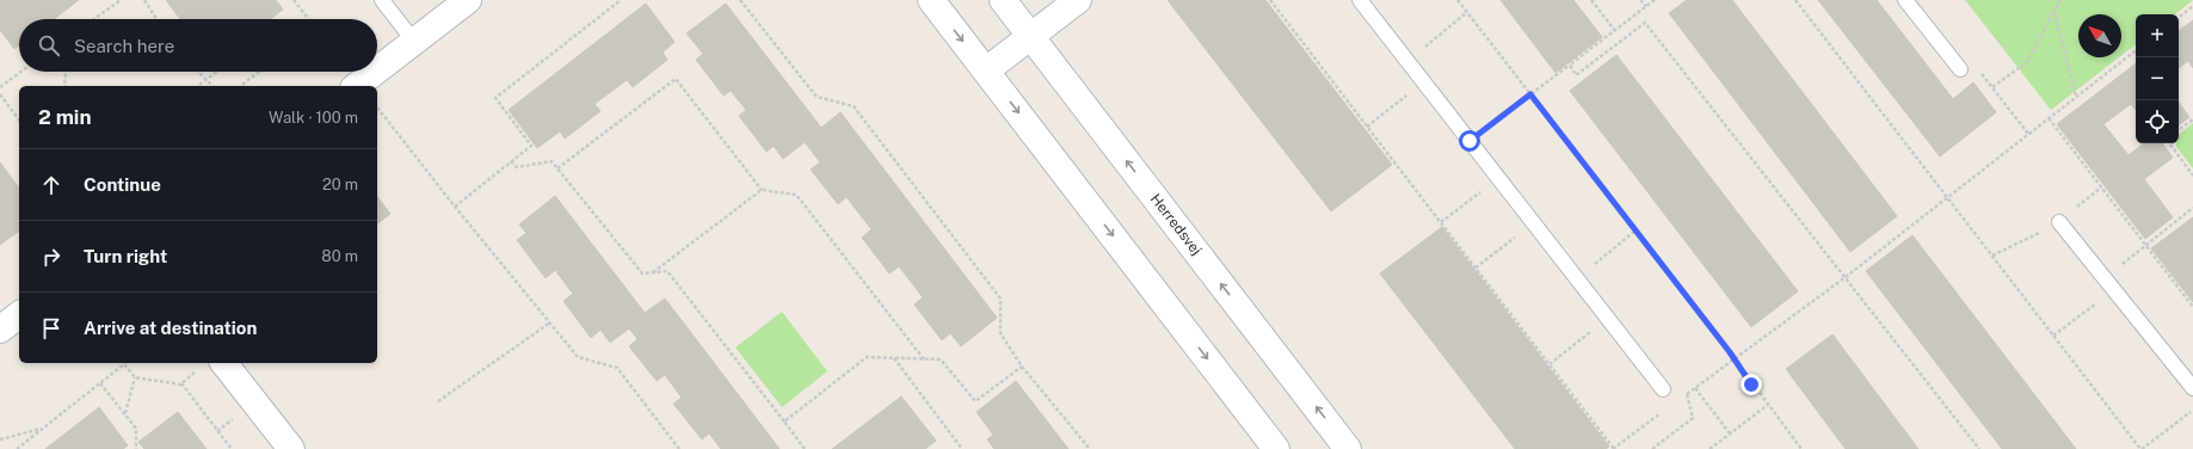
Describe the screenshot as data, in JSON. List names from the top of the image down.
{
  "streets": {
    "street": ["Herredsvej"]
  },
  "north": "top left",
  "page": {
    "map_buttons": ["+", "−"],
    "search": "Search here",
    "heading": ["2 min", "Walk · 100 m"],
    "list": [
      ["Continue", "20 m"],
      ["Turn right", "80 m"],
      "Arrive at destination"
    ]
  }
}
